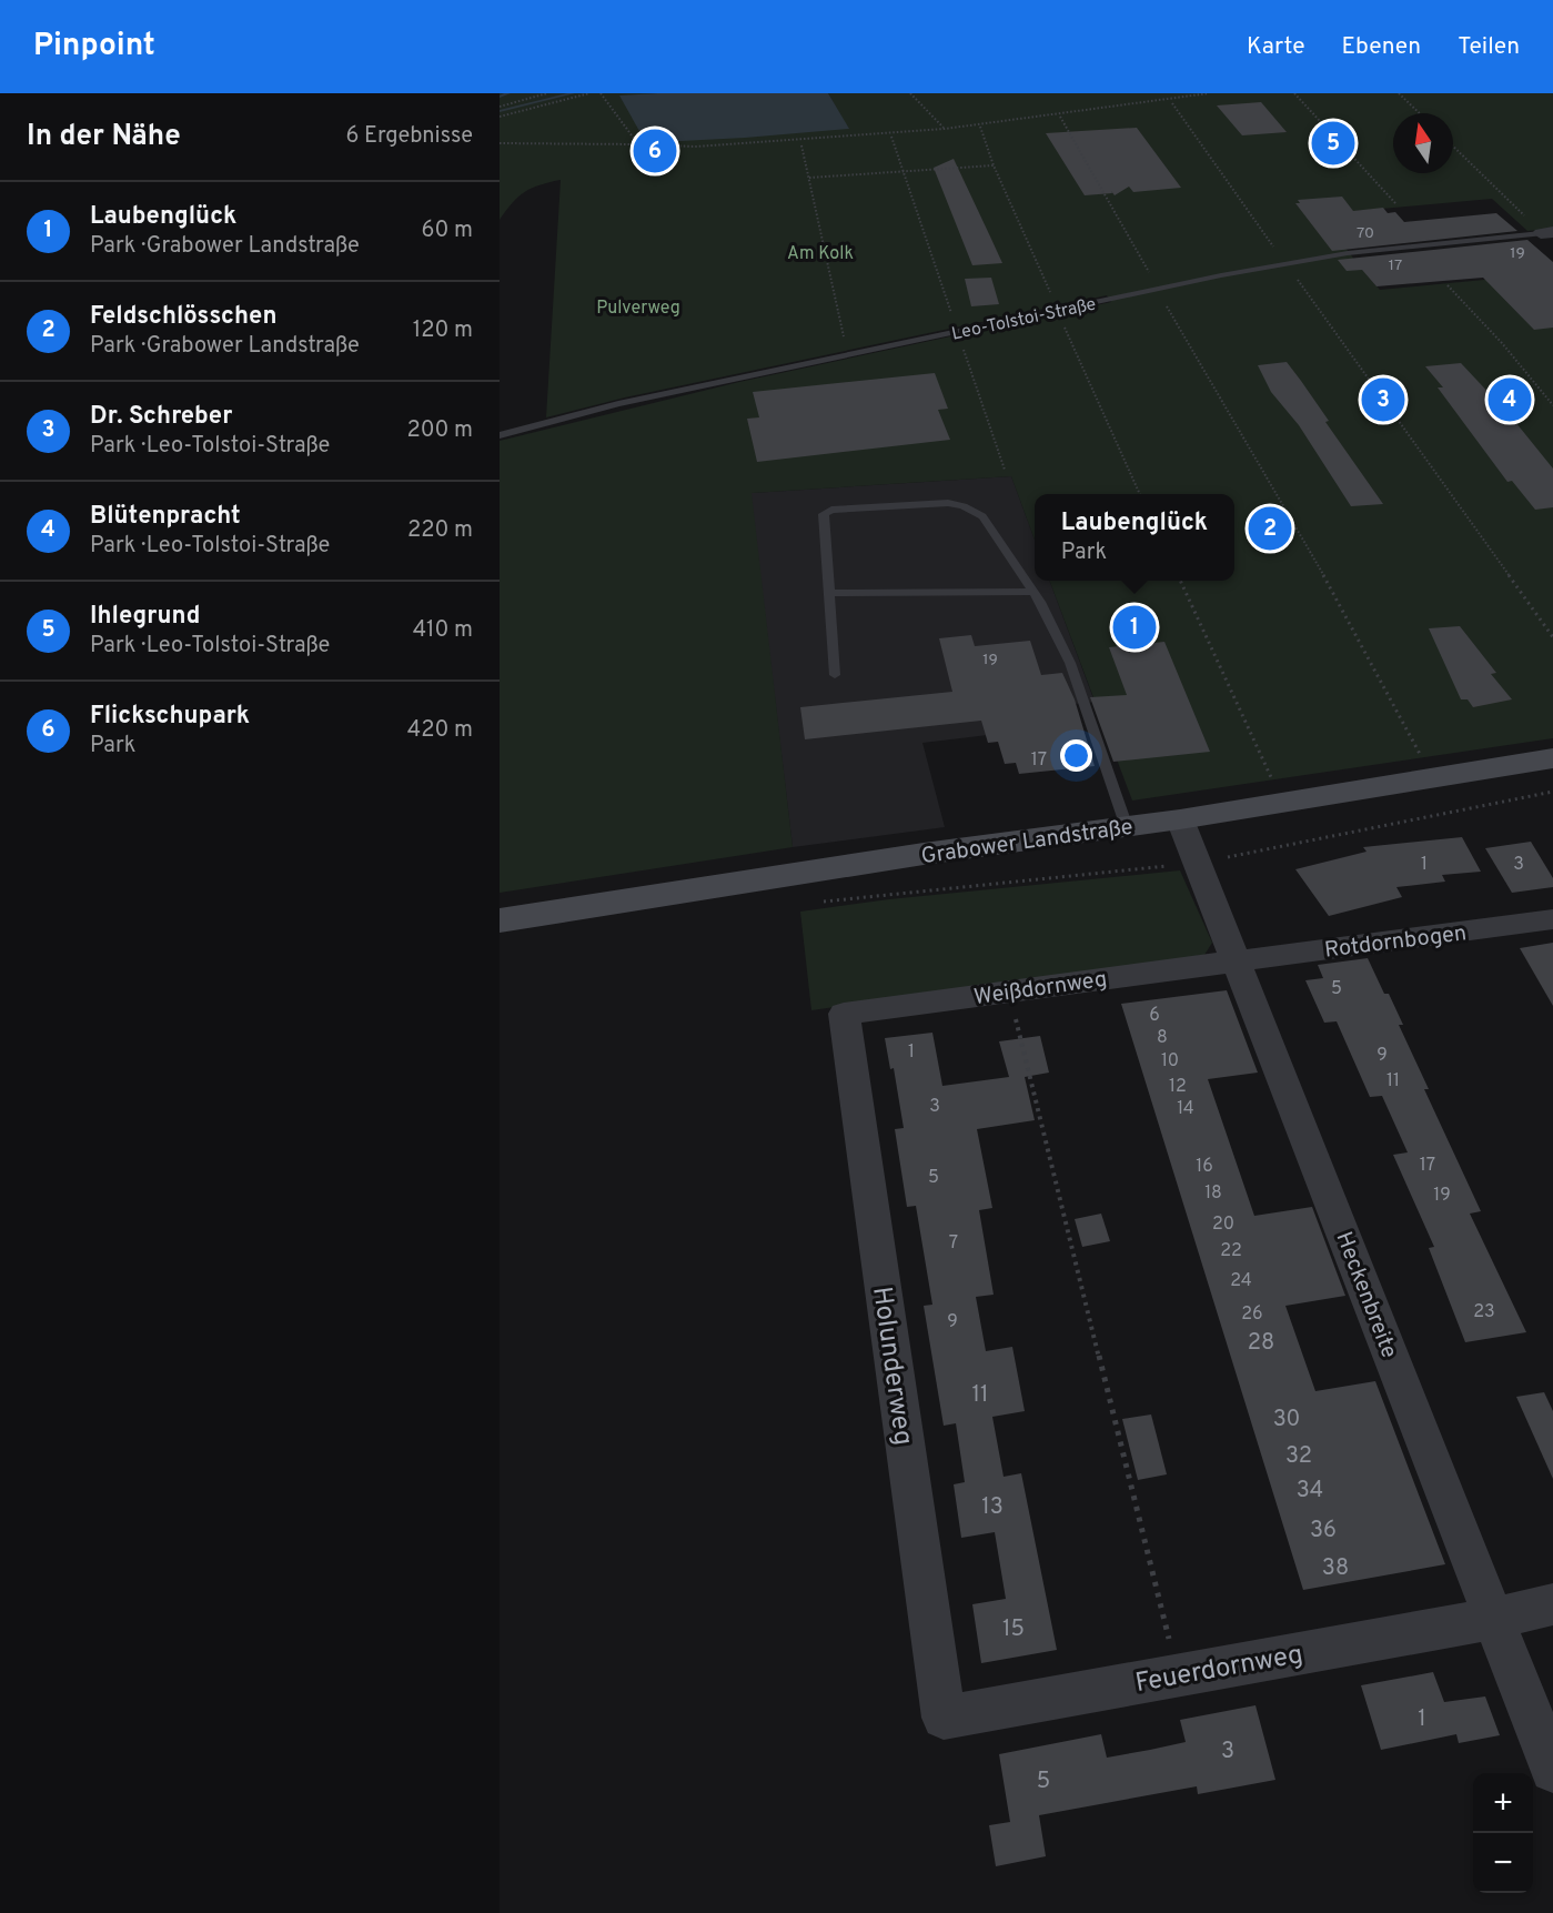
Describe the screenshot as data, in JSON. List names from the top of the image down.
{
  "streets": {
    "main road": ["Grabower Landstraße"],
    "street": [
      "Rotdornbogen",
      "Weißdornweg",
      "Heckenbreite",
      "Holunderweg",
      "Feuerdornweg"
    ],
    "lane": ["Leo-Tolstoi-Straße"]
  },
  "crossings": [
    ["Grabower Landstraße", "Heckenbreite"],
    ["Rotdornbogen", "Weißdornweg"],
    ["Rotdornbogen", "Heckenbreite"],
    ["Weißdornweg", "Heckenbreite"],
    ["Weißdornweg", "Holunderweg"],
    ["Heckenbreite", "Feuerdornweg"],
    ["Holunderweg", "Feuerdornweg"]
  ],
  "parks": ["Am Kolk", "Pulverweg"],
  "house_numbers": [
    "70",
    "19",
    "17",
    "19",
    "17",
    "1",
    "3",
    "5",
    "6",
    "8",
    "1",
    "9",
    "10",
    "11",
    "12",
    "3",
    "14",
    "17",
    "16",
    "5",
    "18",
    "19",
    "20",
    "7",
    "22",
    "24",
    "23",
    "26",
    "9",
    "28",
    "11",
    "30",
    "32",
    "34",
    "13",
    "36",
    "38",
    "15",
    "1",
    "3",
    "5"
  ],
  "north": "top",
  "page": {
    "header": "Pinpoint",
    "nav": ["Karte", "Ebenen", "Teilen"],
    "heading": ["In der Nähe", "6 Ergebnisse"],
    "pins": [
      "5",
      "6",
      "3",
      "4",
      "2",
      "1"
    ],
    "list": [
      {
        "mark": "1",
        "name": "Laubenglück",
        "note": "Park · Grabower Landstraße",
        "value": "60 m"
      },
      {
        "mark": "2",
        "name": "Feldschlösschen",
        "note": "Park · Grabower Landstraße",
        "value": "120 m"
      },
      {
        "mark": "3",
        "name": "Dr. Schreber",
        "note": "Park · Leo-Tolstoi-Straße",
        "value": "200 m"
      },
      {
        "mark": "4",
        "name": "Blütenpracht",
        "note": "Park · Leo-Tolstoi-Straße",
        "value": "220 m"
      },
      {
        "mark": "5",
        "name": "Ihlegrund",
        "note": "Park · Leo-Tolstoi-Straße",
        "value": "410 m"
      },
      {
        "mark": "6",
        "name": "Flickschupark",
        "note": "Park",
        "value": "420 m"
      }
    ],
    "popup": ["Laubenglück", "Park"],
    "map_buttons": ["+", "−"]
  }
}
